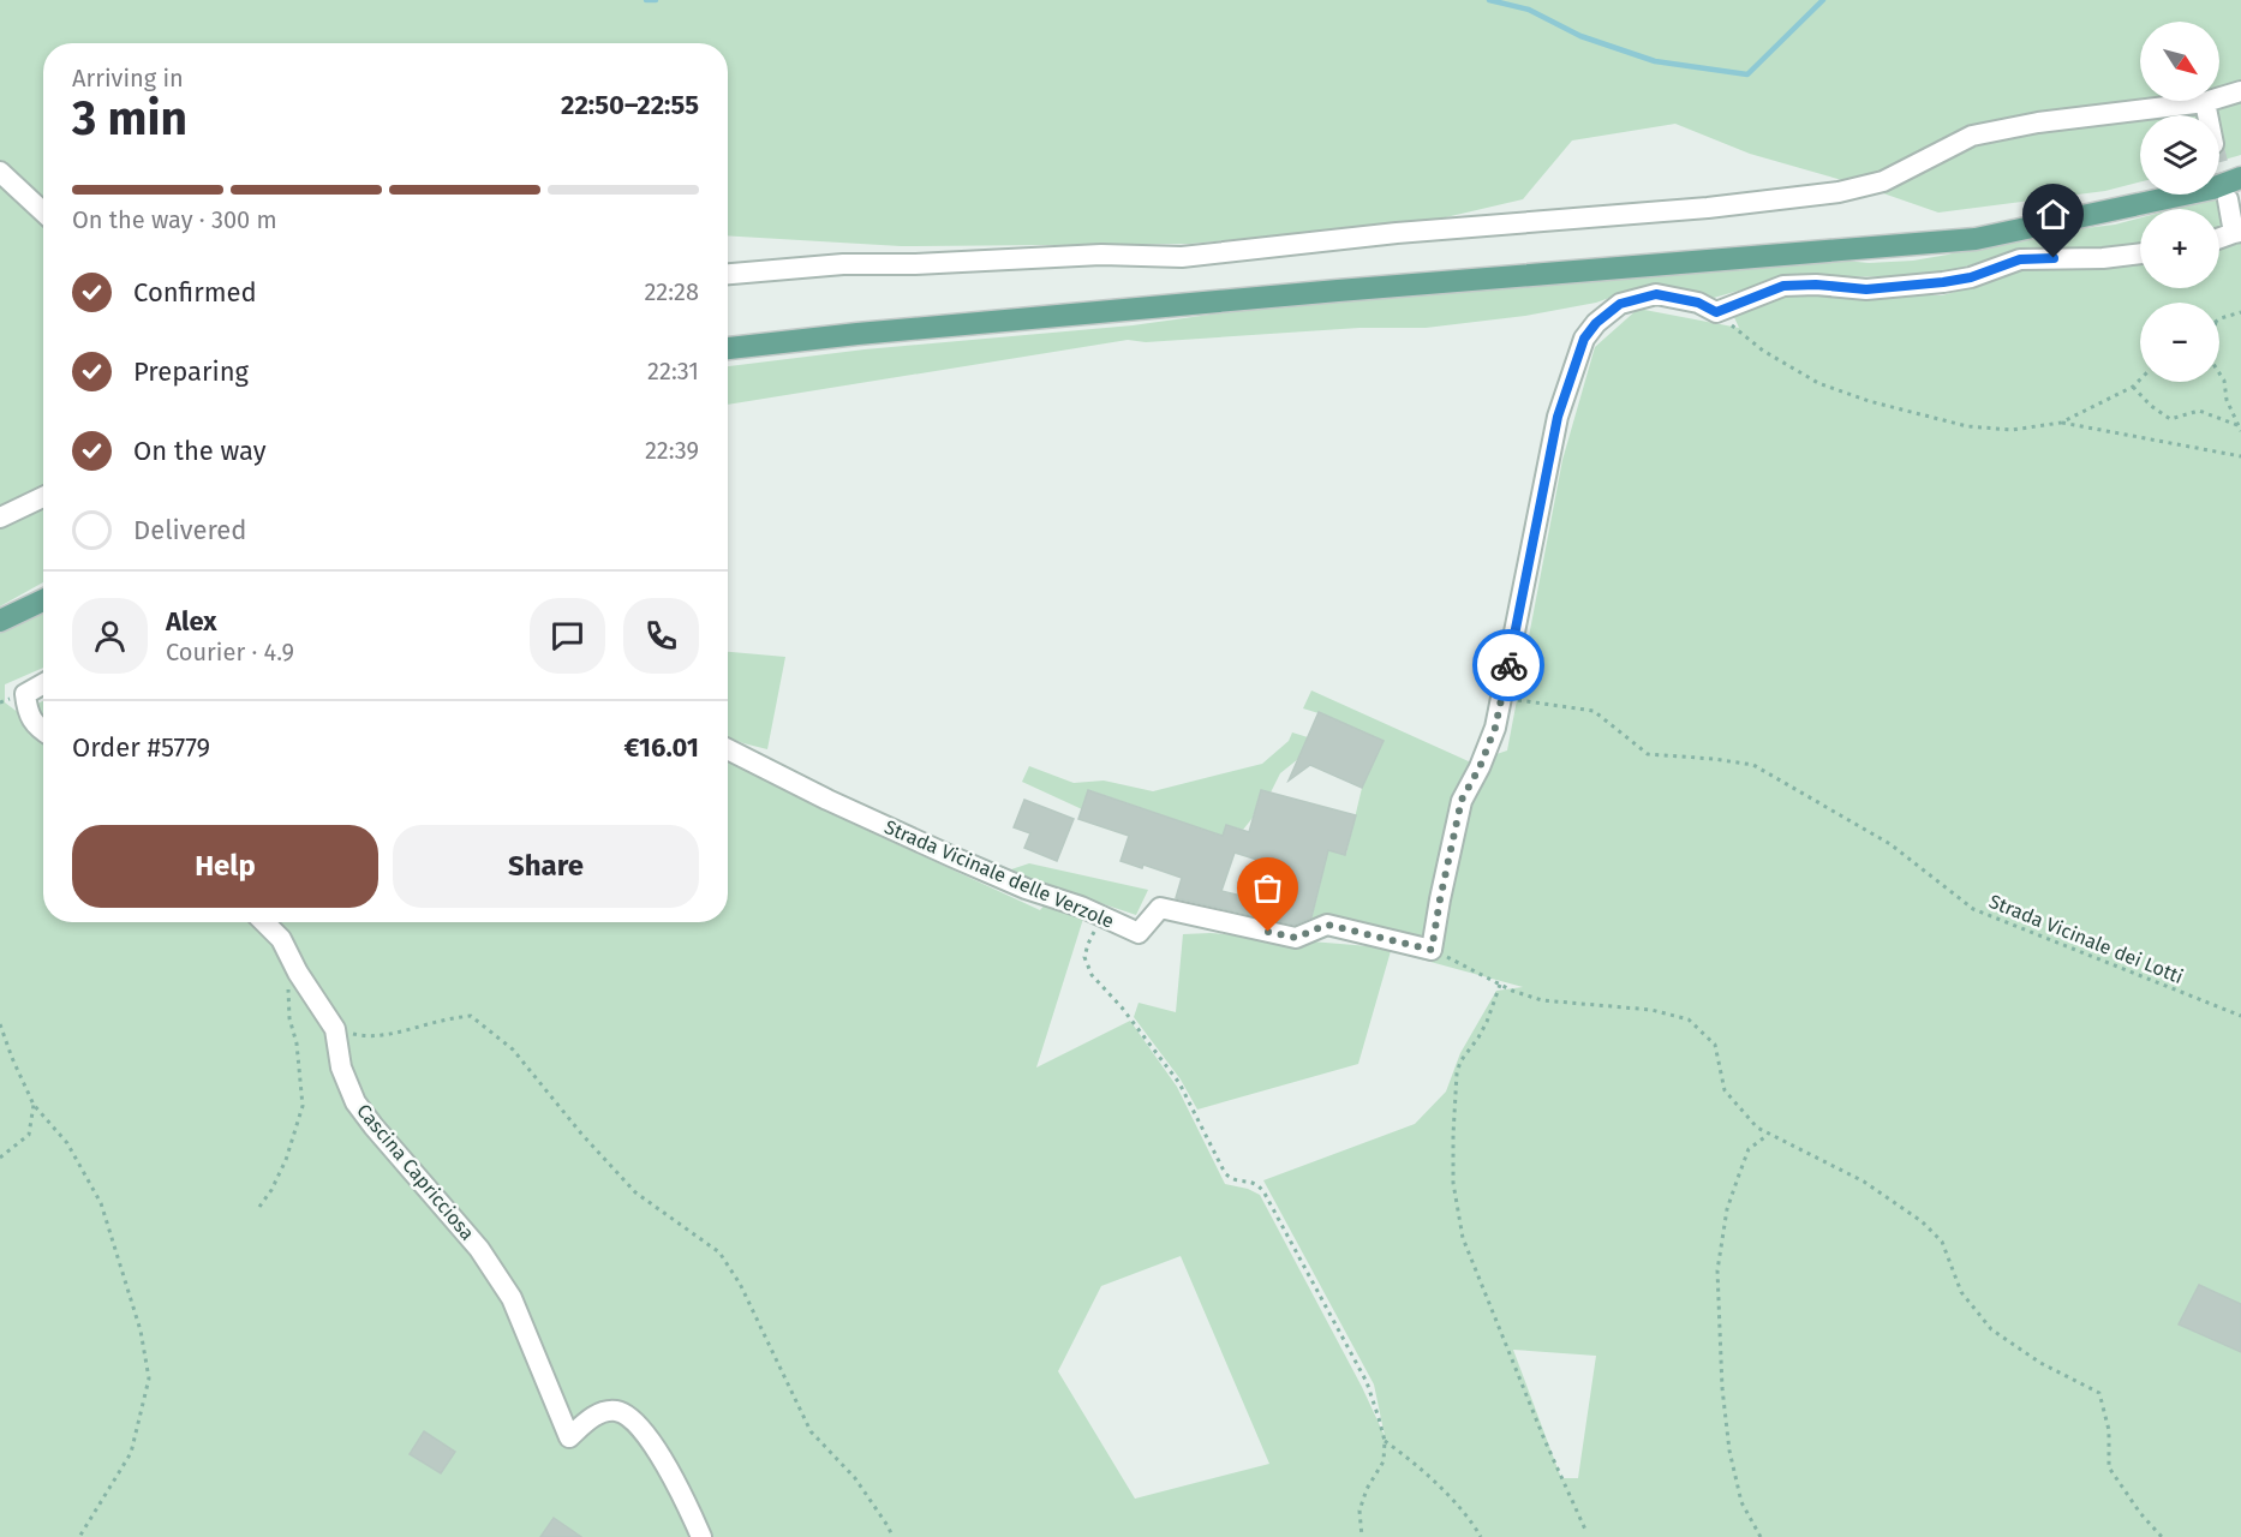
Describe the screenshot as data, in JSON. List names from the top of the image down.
{
  "streets": {
    "street": ["Strada Vicinale delle Verzole", "Cascina Capricciosa"],
    "path": ["Strada Vicinale dei Lotti"]
  },
  "north": "bottom right",
  "page": {
    "map_buttons": ["+", "−"],
    "heading": ["3 min", "Arriving in", "22:50–22:55"],
    "panel": [
      "Alex",
      "Courier · 4.9",
      "Order #5779",
      "€16.01"
    ],
    "bar": "On the way · 300 m",
    "list": [
      ["Confirmed", "22:28"],
      ["Preparing", "22:31"],
      ["On the way", "22:39"],
      "Delivered"
    ],
    "buttons": ["Help", "Share"]
  }
}
